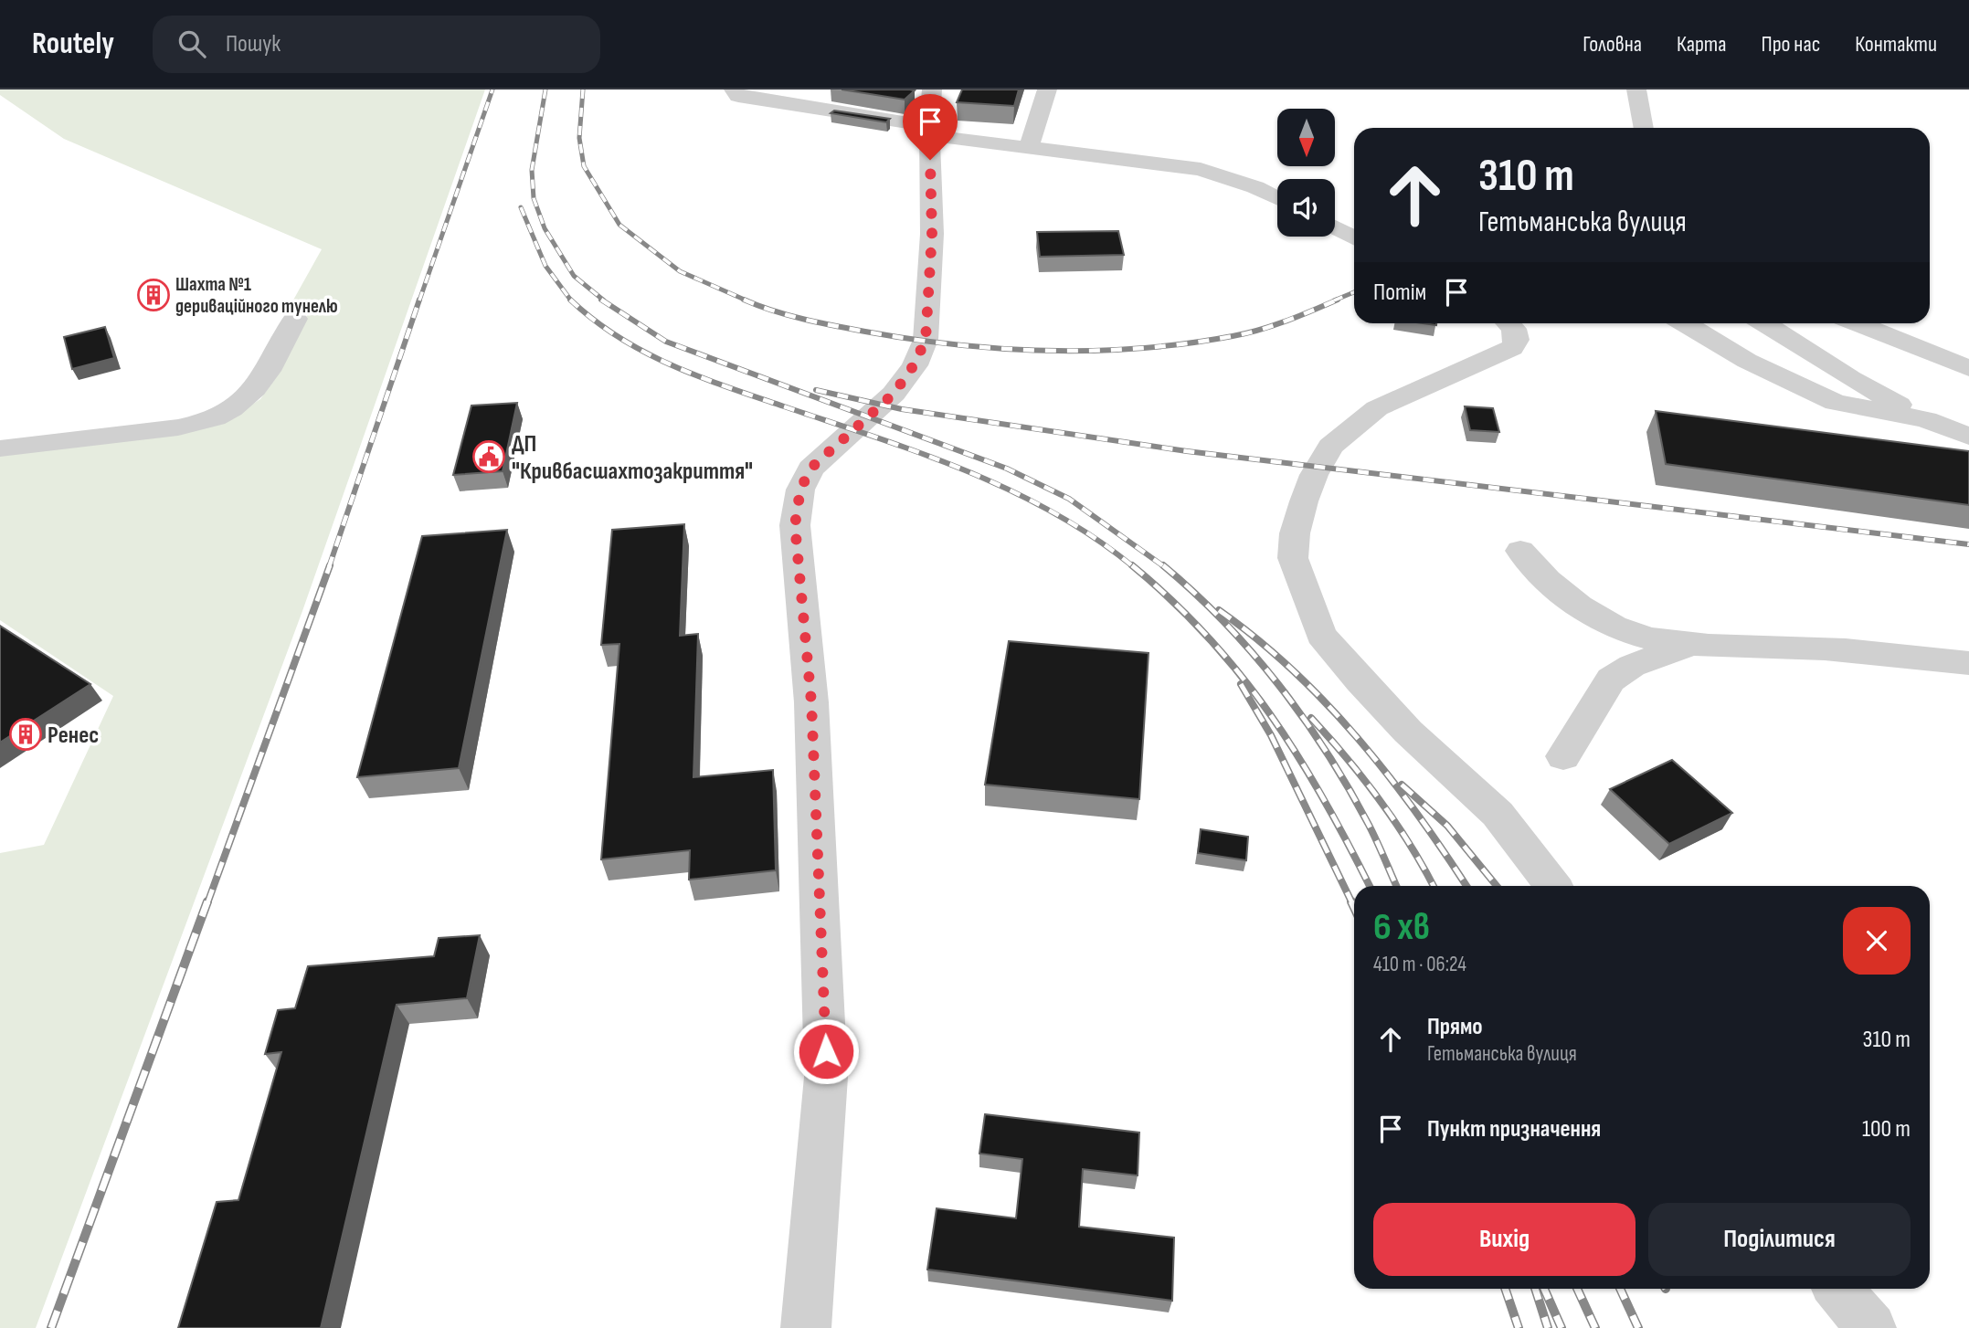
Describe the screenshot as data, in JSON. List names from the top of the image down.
{
  "places": {
    "building": ["Шахта №1 дериваційного тунелю", "Ренес"],
    "public building": ["ДП \"Кривбасшахтозакриття\""]
  },
  "north": "bottom",
  "page": {
    "header": "Routely",
    "search": "Пошук",
    "nav": [
      "Головна",
      "Карта",
      "Про нас",
      "Контакти"
    ],
    "turn": ["310 m", "Гетьманська вулиця"],
    "then": "Потім",
    "heading": ["6 хв", "410 m · 06:24"],
    "list": [
      {
        "name": "Прямо",
        "note": "Гетьманська вулиця",
        "value": "310 m"
      },
      {
        "name": "Пункт призначення",
        "value": "100 m"
      }
    ],
    "buttons": ["Вихід", "Поділитися"]
  }
}
